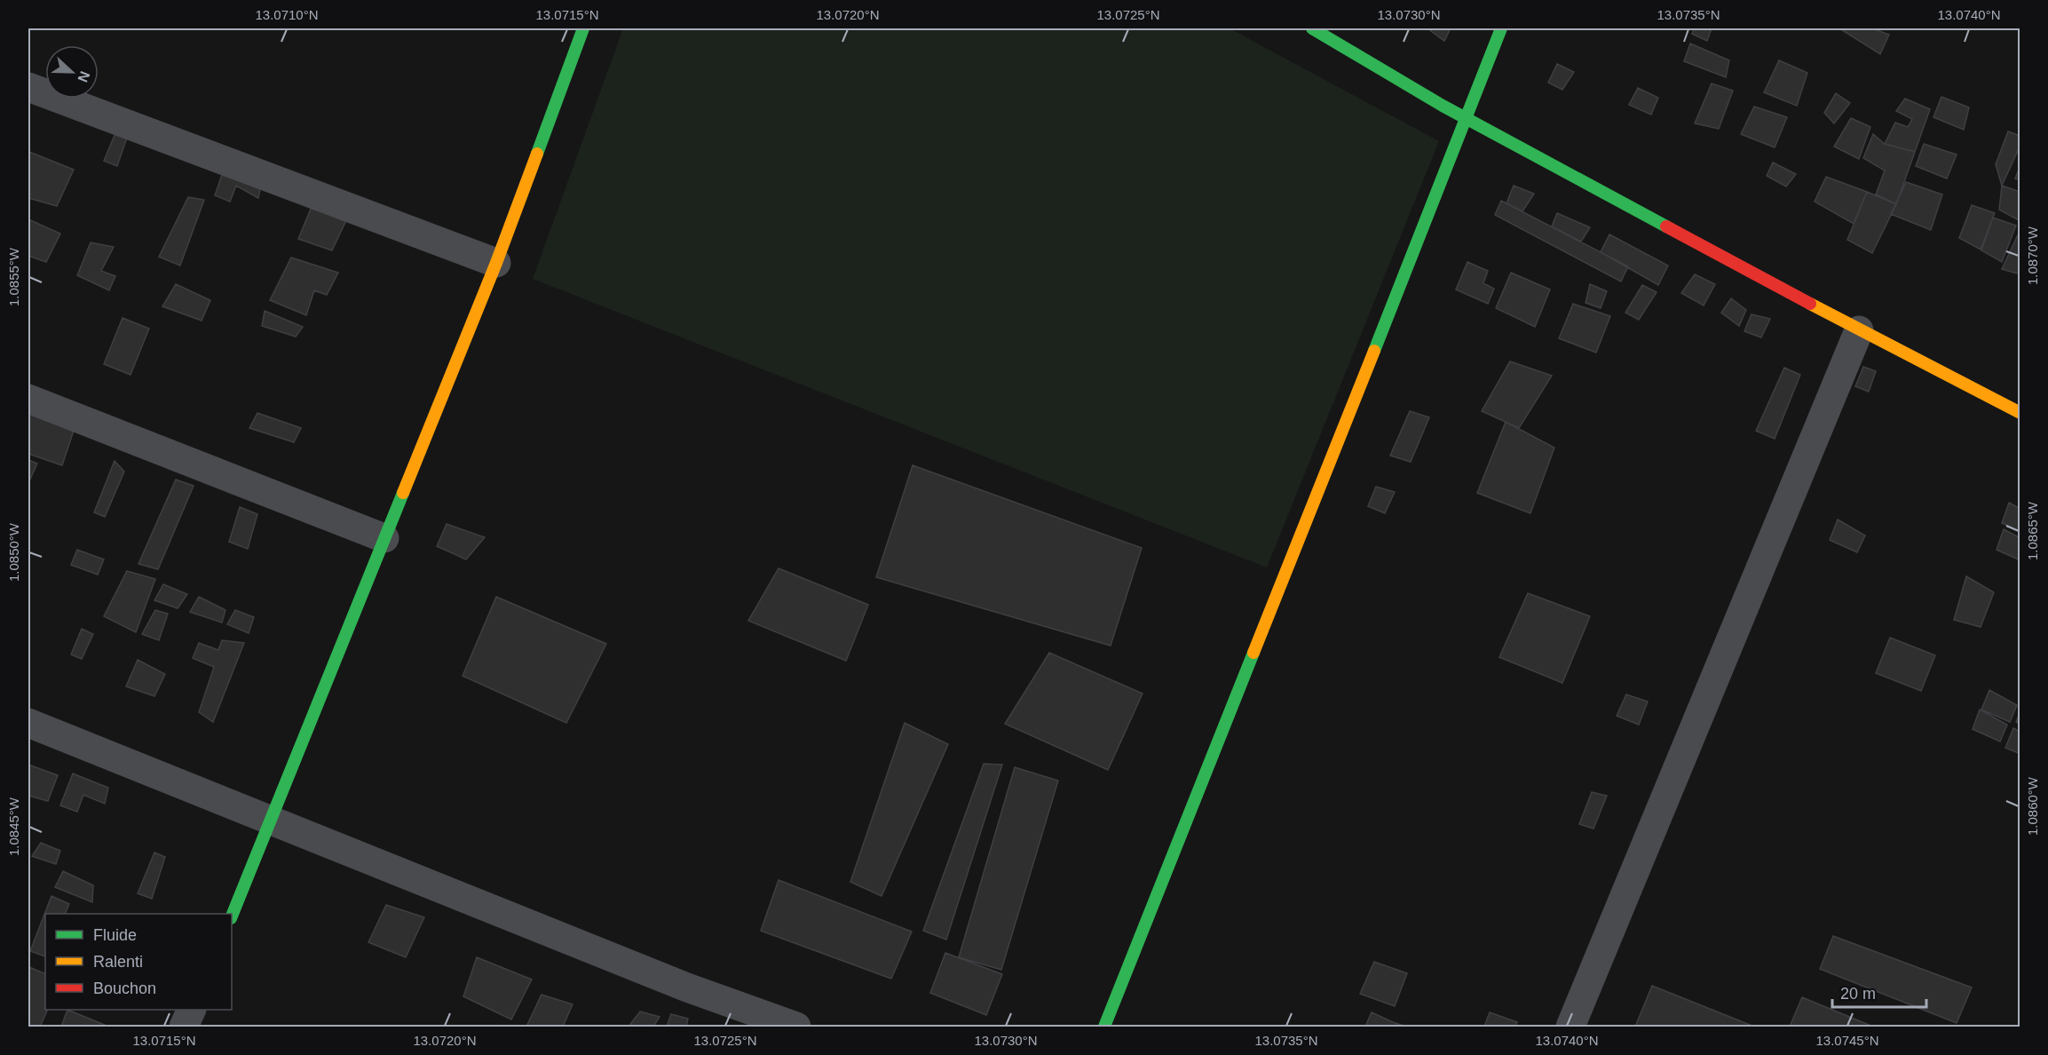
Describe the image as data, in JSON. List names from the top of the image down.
{
  "legend": ["Fluide", "Ralenti", "Bouchon"],
  "scale_bar": "20 m",
  "north": "right",
  "coordinates": [
    "13.0710°N",
    "13.0715°N",
    "13.0720°N",
    "13.0725°N",
    "13.0730°N",
    "13.0735°N",
    "13.0740°N",
    "1.0870°W",
    "1.0855°W",
    "1.0865°W",
    "1.0850°W",
    "1.0860°W",
    "1.0845°W",
    "13.0745°N"
  ]
}
